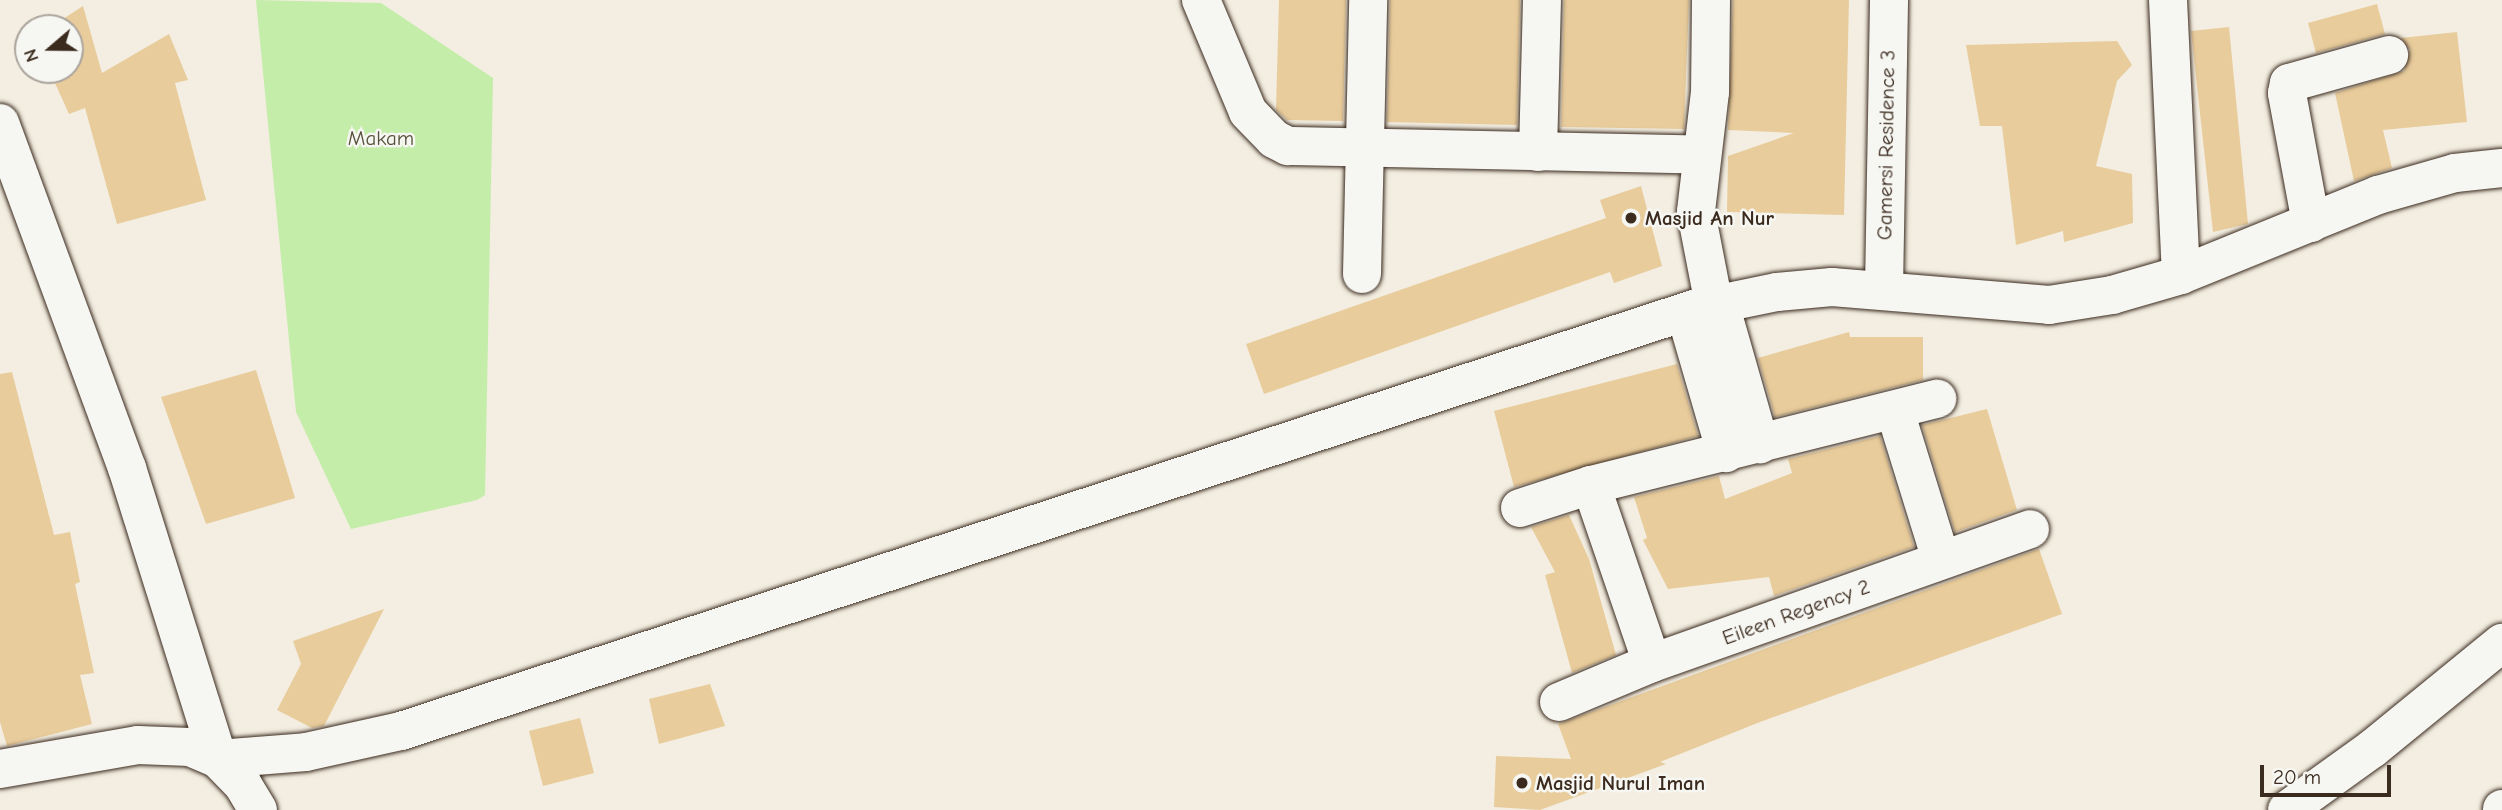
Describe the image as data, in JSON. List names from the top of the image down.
{
  "streets": {
    "street": ["Gamersi Residence 3", "Eileen Regency 2"]
  },
  "parks": ["Makam"],
  "places": ["Masjid An Nur", "Masjid Nurul Iman"],
  "scale_bar": "20 m",
  "north": "left"
}
